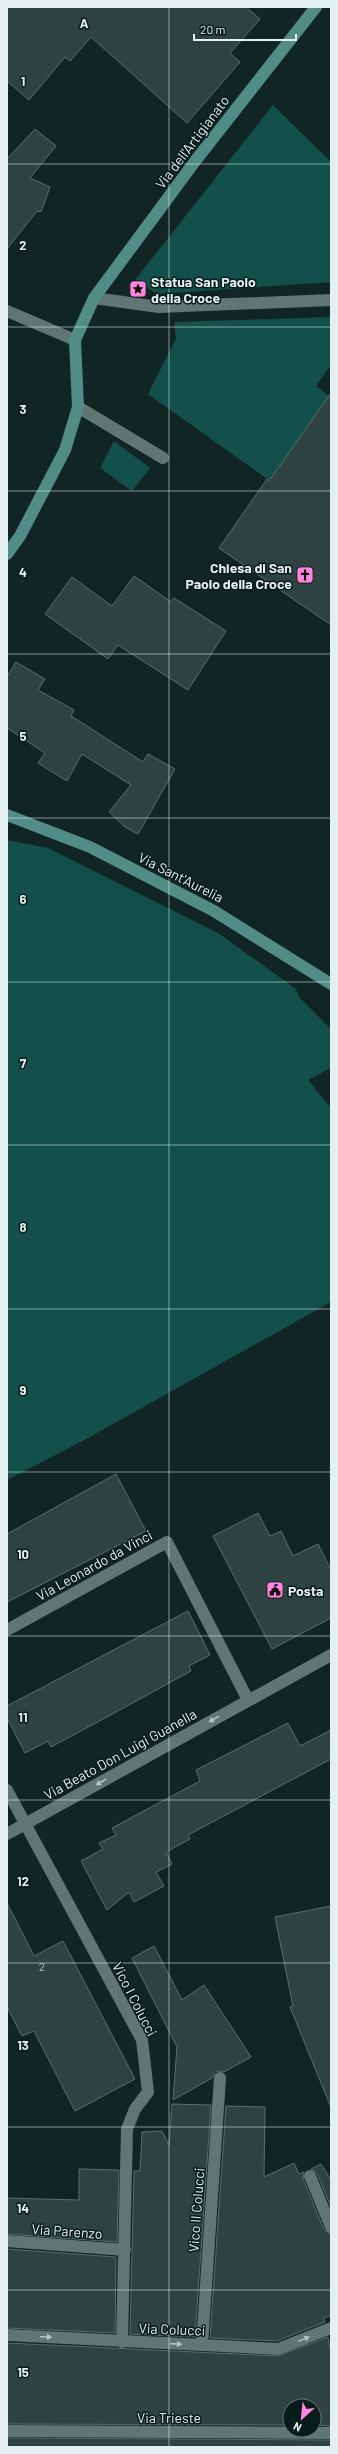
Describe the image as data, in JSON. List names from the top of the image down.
{
  "streets": {
    "street": [
      "Via dell'Artigianato",
      "Via Sant'Aurelia",
      "Via Leonardo da Vinci",
      "Via Beato Don Luigi Guanella",
      "Vico I Colucci",
      "Vico II Colucci",
      "Via Parenzo",
      "Via Colucci",
      "Via Trieste"
    ]
  },
  "crossings": [
    ["Via Leonardo da Vinci", "Via Beato Don Luigi Guanella"],
    ["Via Beato Don Luigi Guanella", "Vico I Colucci"],
    ["Vico I Colucci", "Via Parenzo"],
    ["Vico I Colucci", "Via Colucci"],
    ["Vico II Colucci", "Via Colucci"]
  ],
  "one_way": ["Via Beato Don Luigi Guanella", "Via Colucci"],
  "places": {
    "place": ["Statua San Paolo della Croce"],
    "church": ["Chiesa di San Paolo della Croce"],
    "public building": ["Posta"]
  },
  "house_numbers": ["2"],
  "scale_bar": "20 m",
  "north": "bottom left",
  "grid": {
    "columns": ["A"],
    "rows": [
      "1",
      "2",
      "3",
      "4",
      "5",
      "6",
      "7",
      "8",
      "9",
      "10",
      "11",
      "12",
      "13",
      "14",
      "15"
    ]
  }
}
